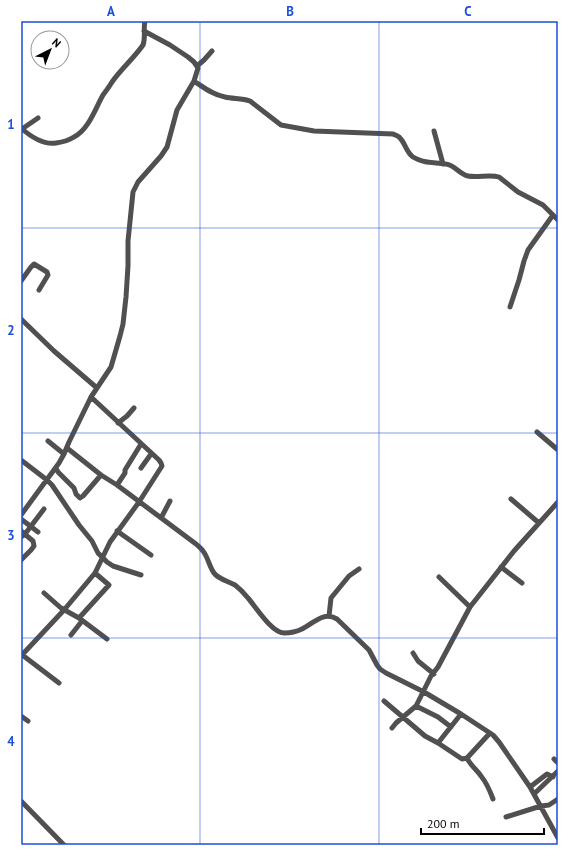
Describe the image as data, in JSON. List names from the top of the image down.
{
  "scale_bar": "200 m",
  "north": "top right",
  "grid": {
    "columns": ["A", "B", "C"],
    "rows": [
      "1",
      "2",
      "3",
      "4"
    ]
  }
}
